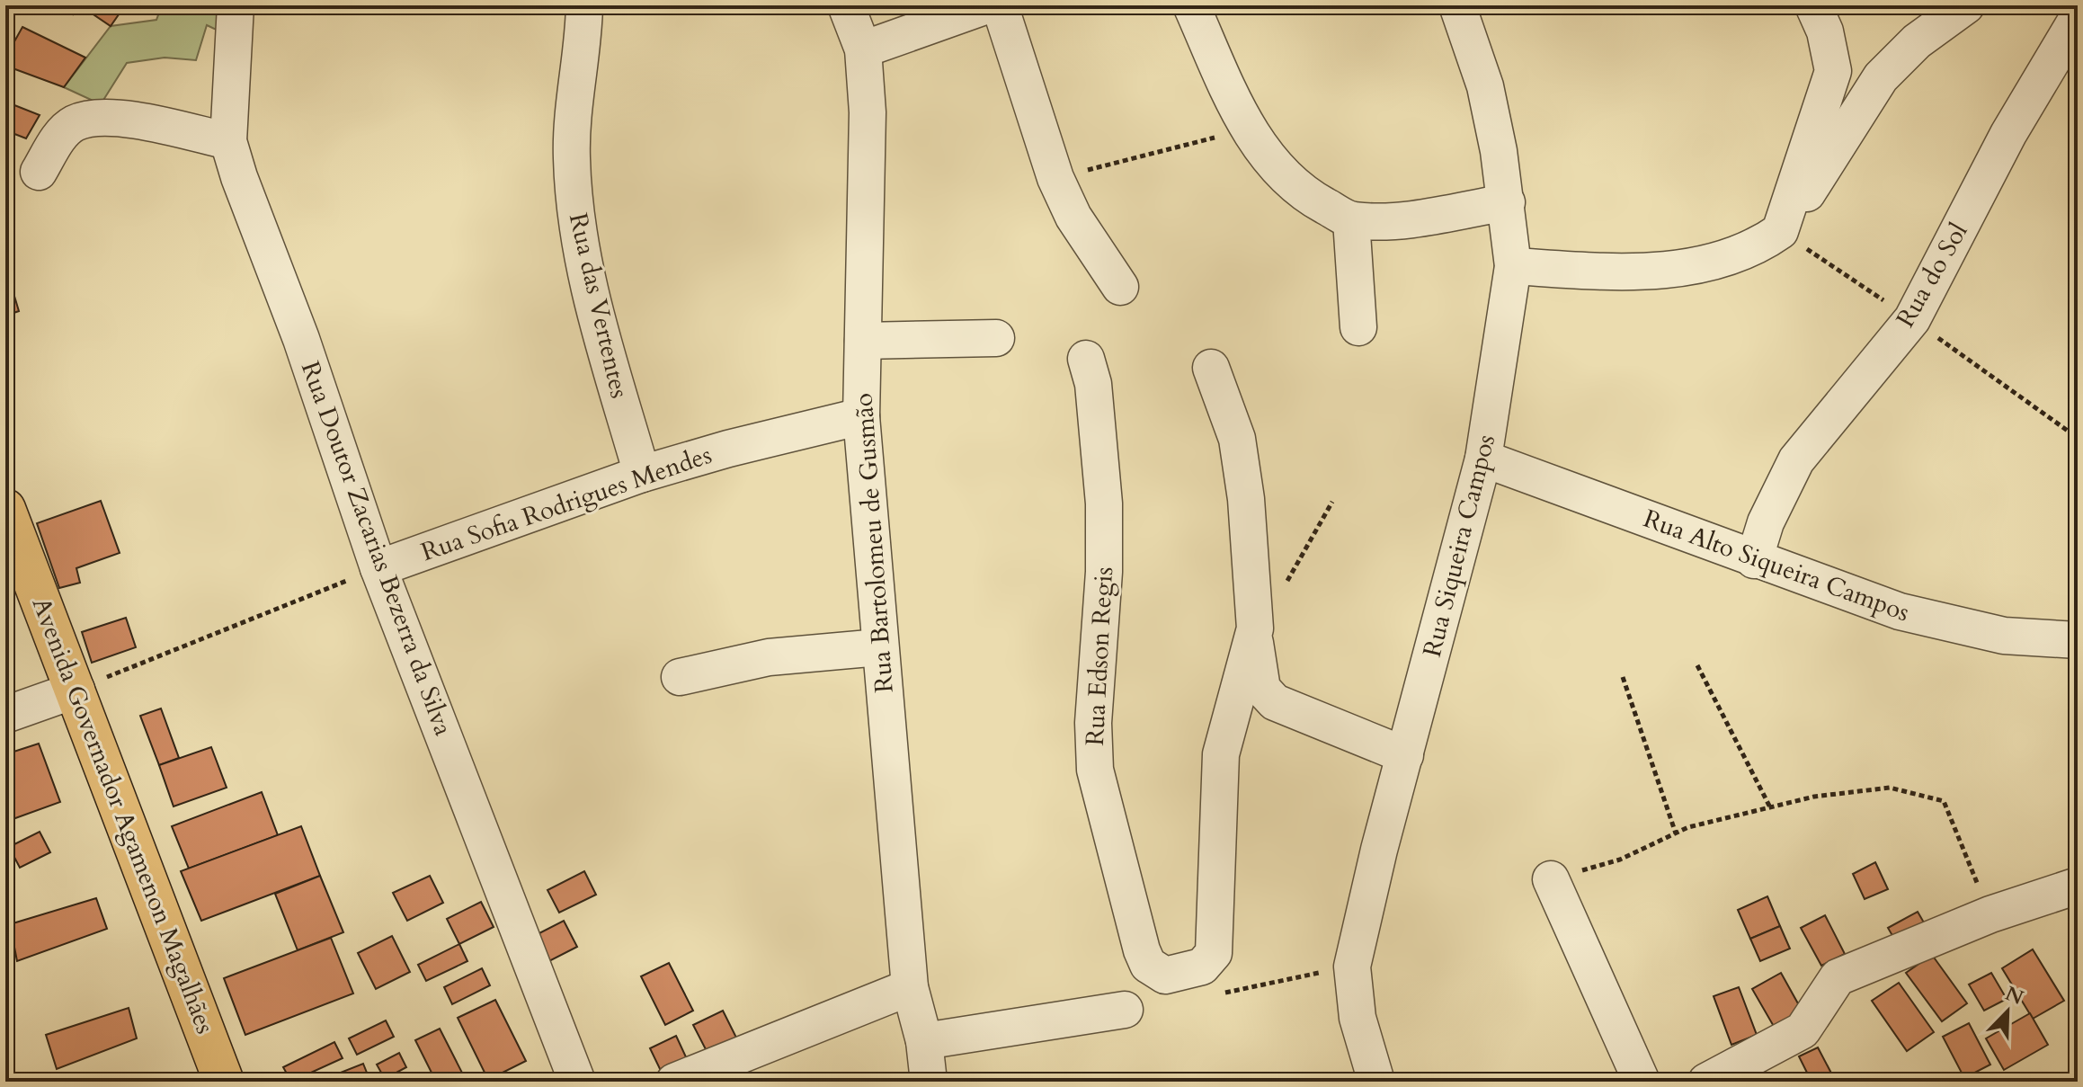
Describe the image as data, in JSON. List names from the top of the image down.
{
  "streets": {
    "main road": ["Avenida Governador Agamenon Magalhães"],
    "street": [
      "Rua do Sol",
      "Rua das Vertentes",
      "Rua Sofia Rodrigues Mendes",
      "Rua Bartolomeu de Gusmão",
      "Rua Siqueira Campos",
      "Rua Doutor Zacarias Bezerra da Silva",
      "Rua Alto Siqueira Campos",
      "Rua Edson Regis"
    ]
  },
  "crossings": [
    ["Rua do Sol", "Rua Alto Siqueira Campos"],
    ["Rua das Vertentes", "Rua Sofia Rodrigues Mendes"],
    ["Rua Sofia Rodrigues Mendes", "Rua Bartolomeu de Gusmão"],
    ["Rua Sofia Rodrigues Mendes", "Rua Doutor Zacarias Bezerra da Silva"],
    ["Rua Siqueira Campos", "Rua Alto Siqueira Campos"]
  ],
  "north": "top right"
}
